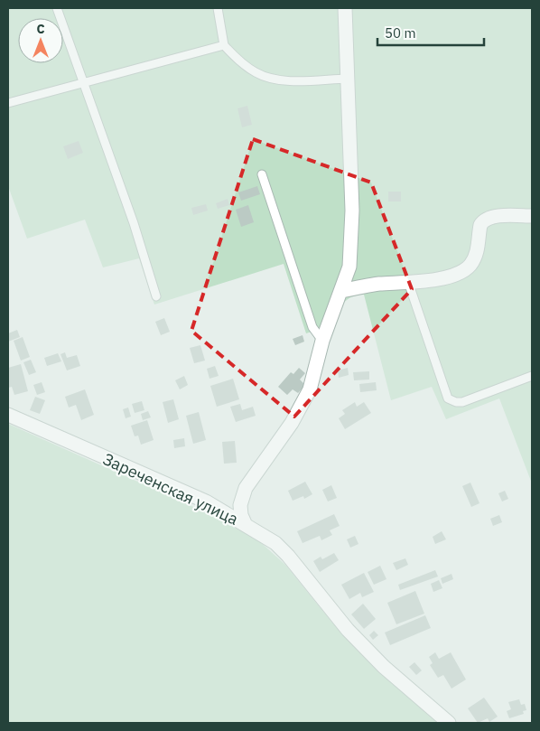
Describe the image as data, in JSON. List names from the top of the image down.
{
  "streets": {
    "street": ["Зареченская улица"]
  },
  "scale_bar": "50 m",
  "north": "top"
}
